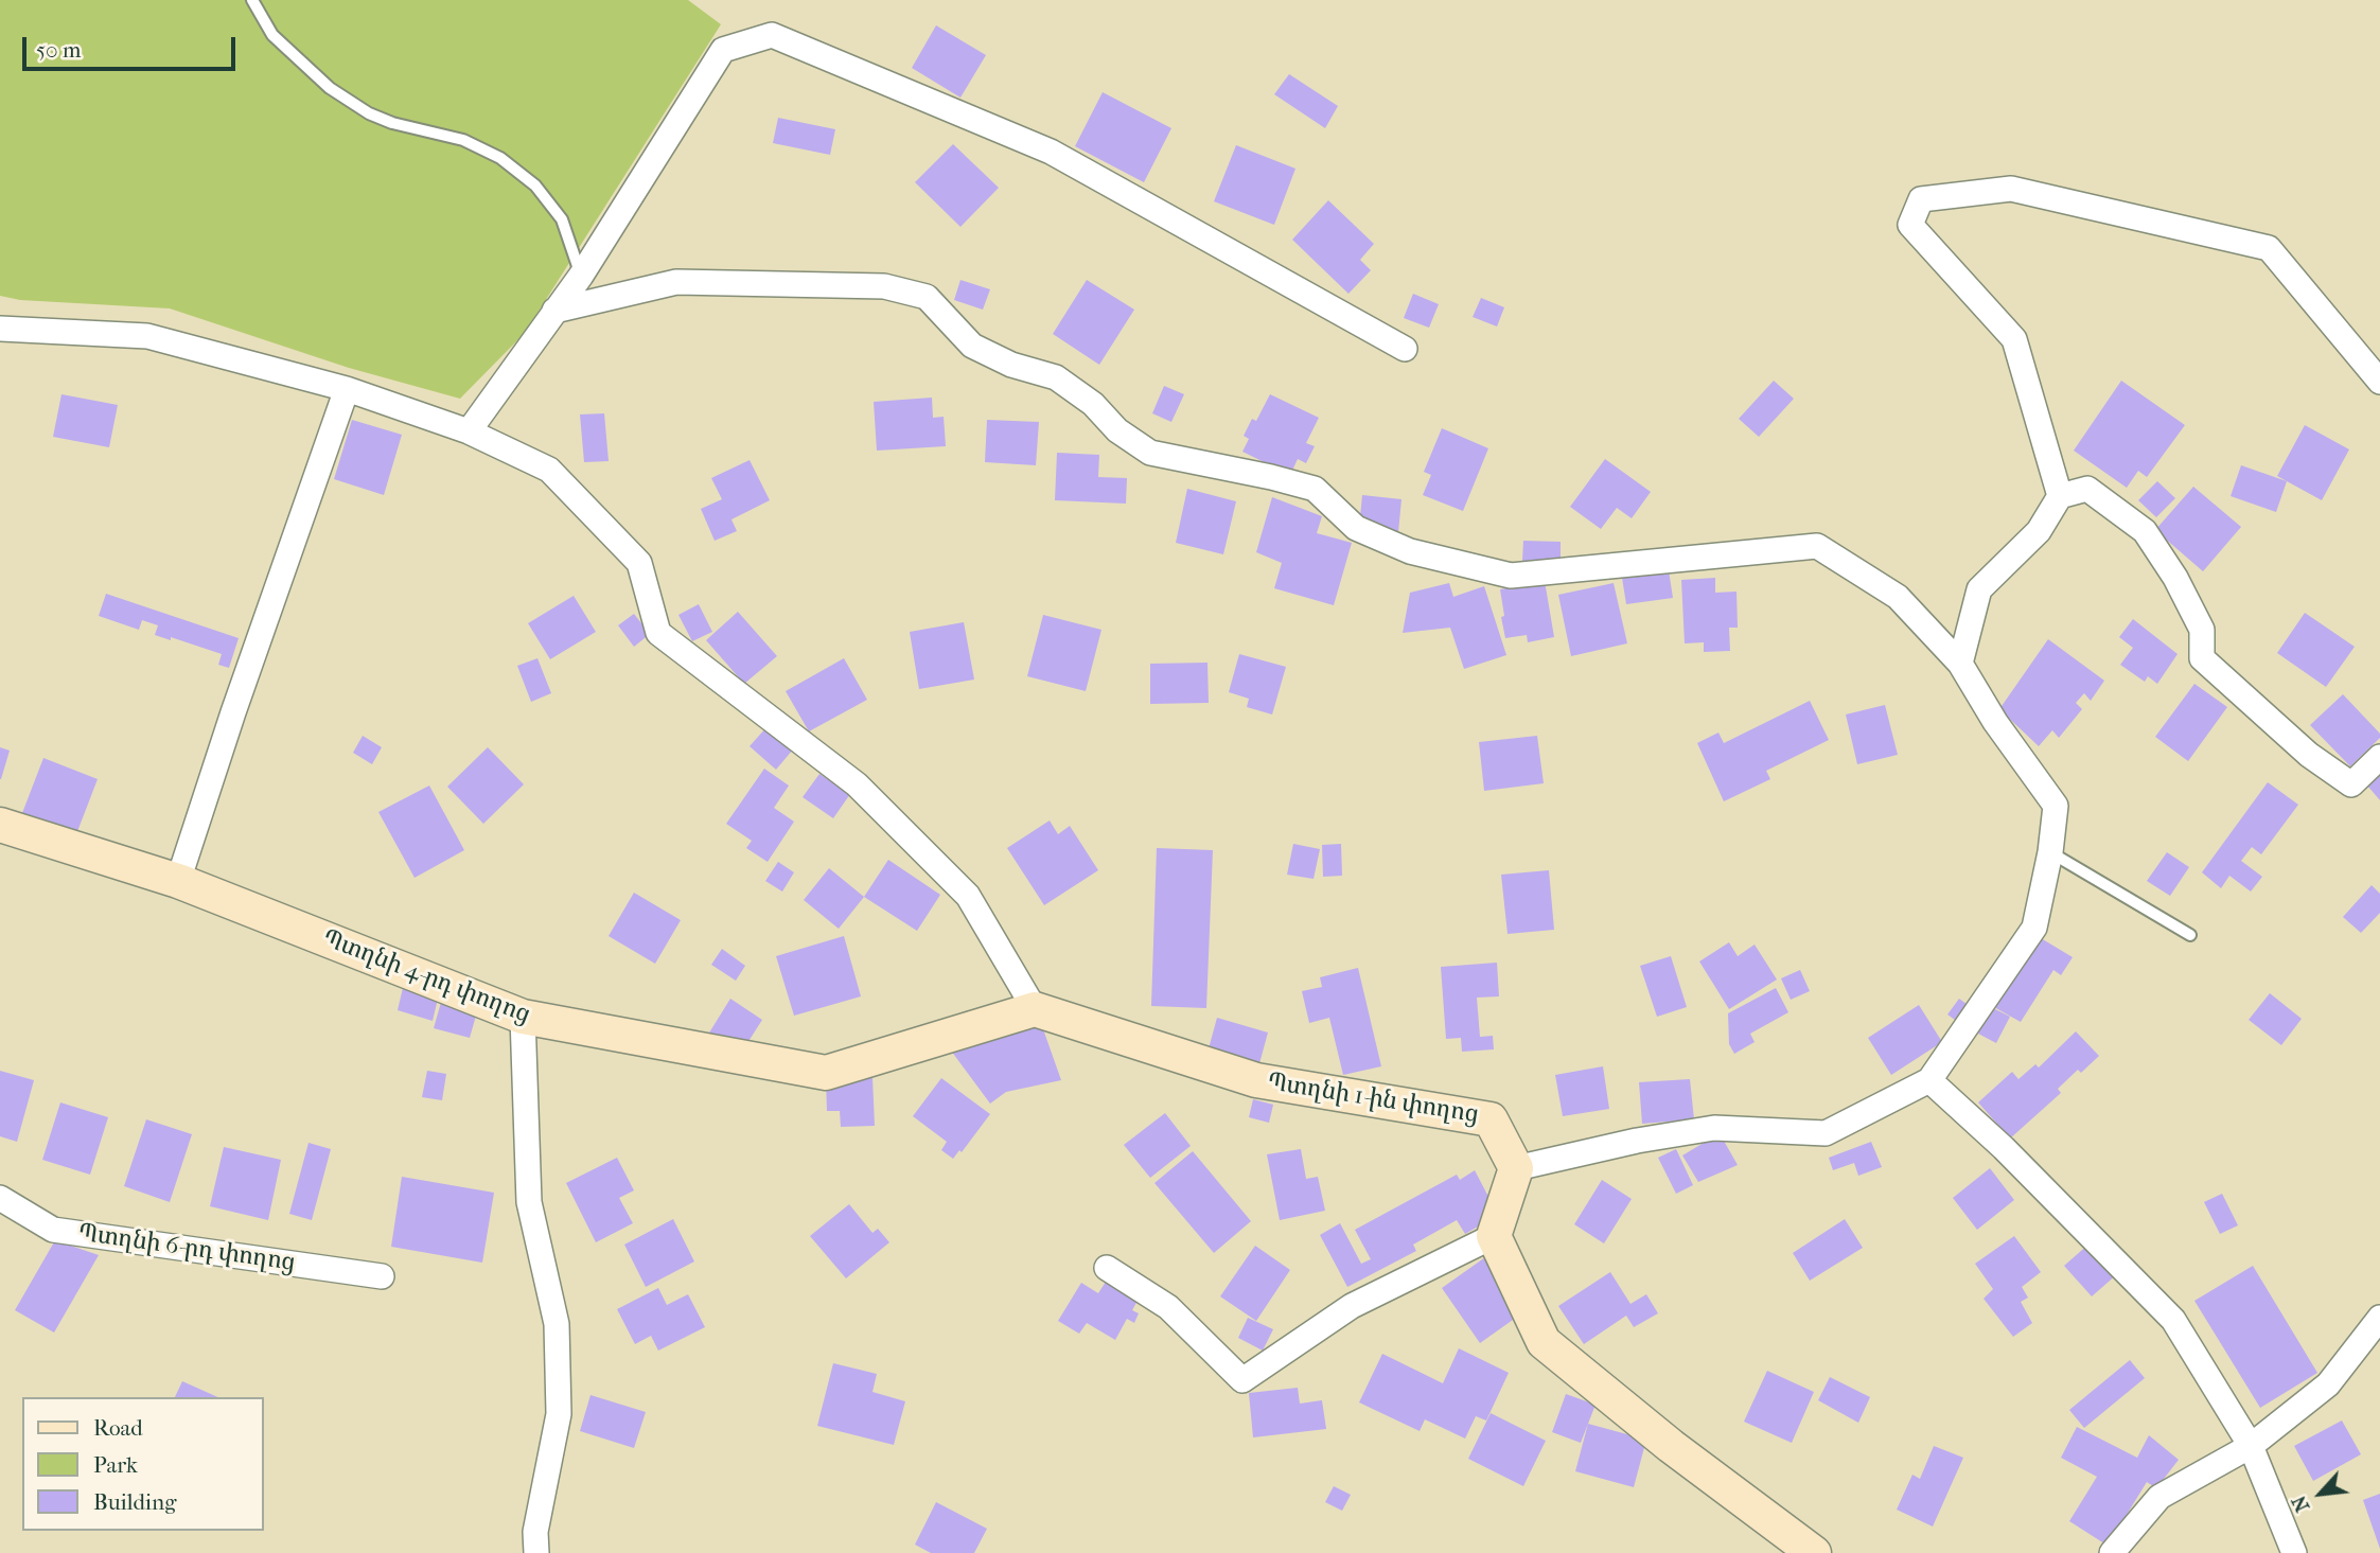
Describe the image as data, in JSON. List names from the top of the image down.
{
  "streets": {
    "street": ["Պտղնի 4-րդ փողոց", "Պտղնի 1-ին փողոց", "Պտղնի 6-րդ փողոց"]
  },
  "crossings": [
    ["Պտղնի 4-րդ փողոց", "Պտղնի 1-ին փողոց"]
  ],
  "legend": ["Road", "Park", "Building"],
  "scale_bar": "50 m",
  "north": "bottom left"
}
